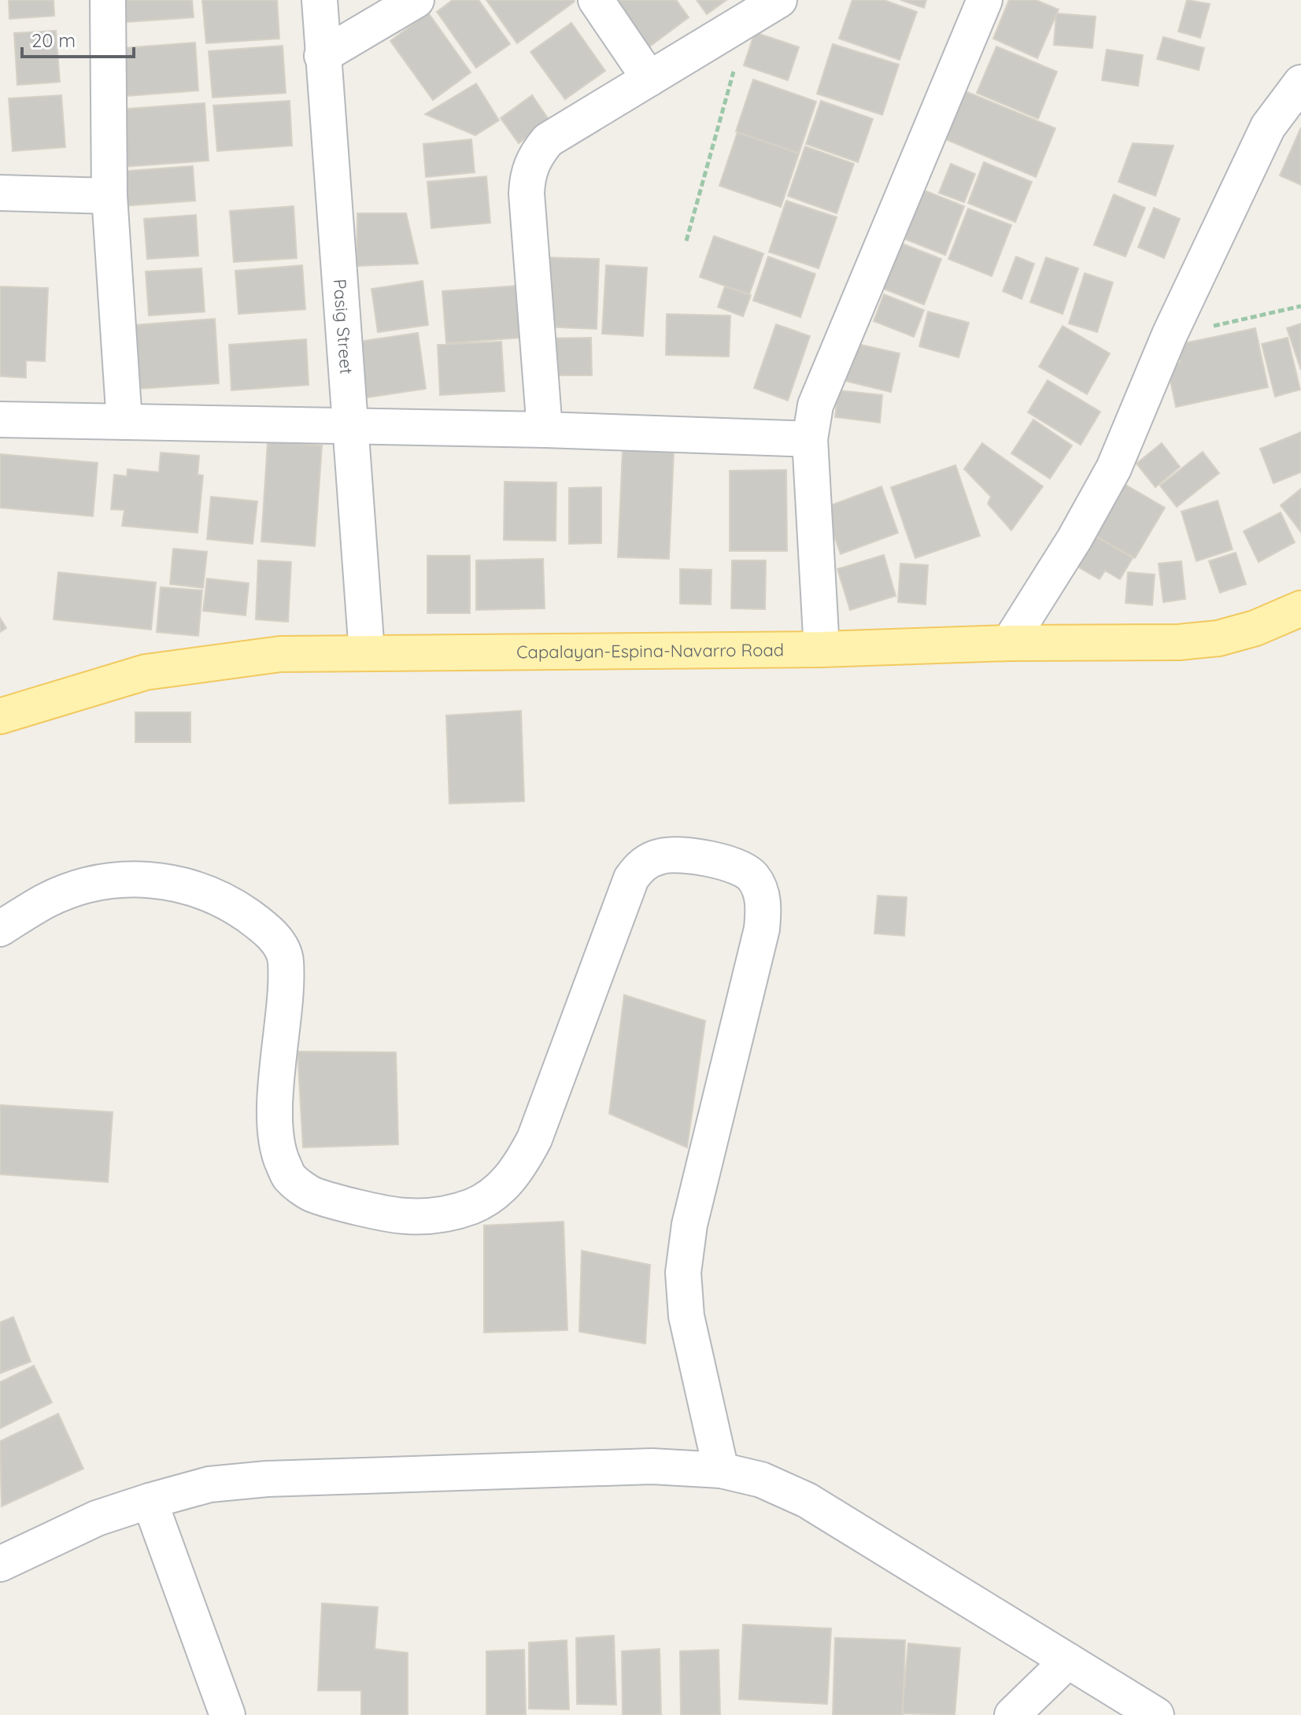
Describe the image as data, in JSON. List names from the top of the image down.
{
  "streets": {
    "main road": ["Capalayan-Espina-Navarro Road"],
    "street": ["Pasig Street"]
  },
  "crossings": [
    ["Pasig Street", "Capalayan-Espina-Navarro Road"]
  ],
  "scale_bar": "20 m"
}
